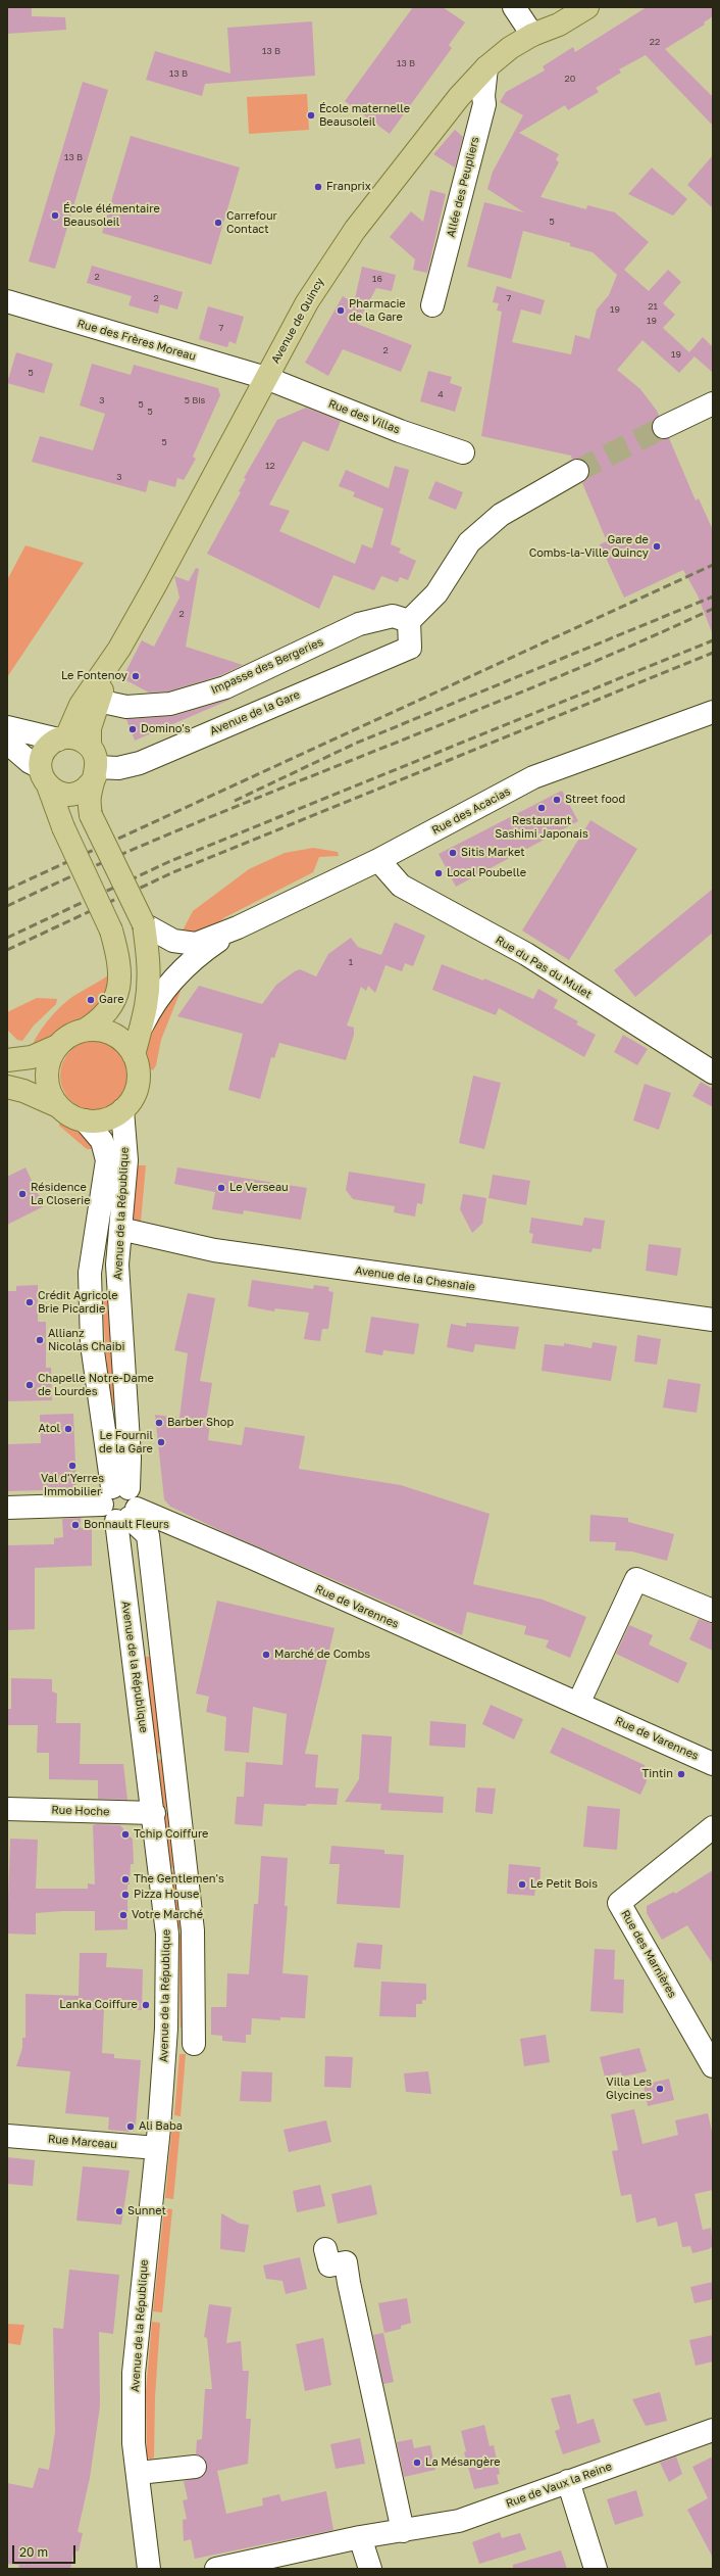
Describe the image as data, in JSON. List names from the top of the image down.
{
  "streets": {
    "main road": ["Avenue de Quincy"],
    "street": [
      "Allée des Peupliers",
      "Rue des Frères Moreau",
      "Rue des Villas",
      "Impasse des Bergeries",
      "Avenue de la Gare",
      "Rue des Acacias",
      "Rue du Pas du Mulet",
      "Avenue de la République",
      "Avenue de la Chesnaie",
      "Rue de Varennes",
      "Rue Hoche",
      "Rue des Marnières",
      "Rue Marceau",
      "Rue de Vaux la Reine"
    ]
  },
  "crossings": [
    ["Allée des Peupliers", "Avenue de Quincy"],
    ["Avenue de Quincy", "Rue des Frères Moreau"],
    ["Avenue de Quincy", "Rue des Villas"],
    ["Avenue de Quincy", "Impasse des Bergeries"],
    ["Avenue de Quincy", "Avenue de la Gare"],
    ["Avenue de Quincy", "Rue des Acacias"],
    ["Rue des Frères Moreau", "Rue des Villas"],
    ["Impasse des Bergeries", "Avenue de la Gare"],
    ["Rue des Acacias", "Rue du Pas du Mulet"],
    ["Avenue de la République", "Avenue de la Chesnaie"],
    ["Avenue de la République", "Rue de Varennes"],
    ["Avenue de la République", "Rue Hoche"],
    ["Avenue de la République", "Rue Marceau"]
  ],
  "places": [
    "École maternelle Beausoleil",
    "Franprix",
    "École élémentaire Beausoleil",
    "Carrefour Contact",
    "Pharmacie de la Gare",
    "Gare de Combs-la-Ville Quincy",
    "Le Fontenoy",
    "Domino's",
    "Street food",
    "Restaurant Sashimi Japonais",
    "Sitis Market",
    "Local Poubelle",
    "Gare",
    "Le Verseau",
    "Résidence La Closerie",
    "Crédit Agricole Brie Picardie",
    "Allianz Nicolas Chaibi",
    "Chapelle Notre-Dame de Lourdes",
    "Barber Shop",
    "Atol",
    "Le Fournil de la Gare",
    "Val d'Yerres Immobilier",
    "Bonnault Fleurs",
    "Marché de Combs",
    "Tintin",
    "Tchip Coiffure",
    "The Gentlemen's",
    "Le Petit Bois",
    "Pizza House",
    "Votre Marché",
    "Lanka Coiffure",
    "Villa Les Glycines",
    "Ali Baba",
    "Sunnet",
    "La Mésangère"
  ],
  "house_numbers": [
    "22",
    "13 B",
    "13 B",
    "13 B",
    "20",
    "13 B",
    "5",
    "2",
    "16",
    "2",
    "7",
    "21",
    "19",
    "19",
    "7",
    "2",
    "19",
    "5",
    "4",
    "3",
    "5 Bis",
    "5",
    "5",
    "5",
    "12",
    "3",
    "2",
    "1"
  ],
  "scale_bar": "20 m"
}
